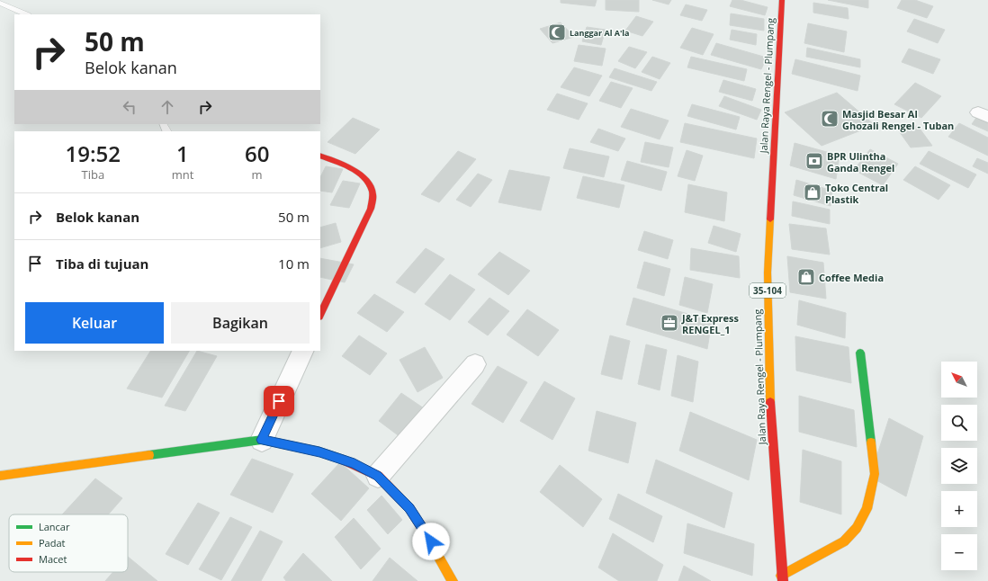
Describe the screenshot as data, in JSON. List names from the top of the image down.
{
  "streets": {
    "street": ["Jalan Raya Rengel - Plumpang", "35-104"]
  },
  "places": {
    "mosque": ["Langgar Al A'la", "Masjid Besar Al Ghozali Rengel - Tuban"],
    "bank": ["BPR Ulintha Ganda Rengel"],
    "shop": ["Toko Central Plastik", "Coffee Media"],
    "office": ["J&T Express RENGEL_1"]
  },
  "legend": ["Lancar", "Padat", "Macet"],
  "north": "top left",
  "page": {
    "turn": ["50 m", "Belok kanan"],
    "eta": [
      "19:52",
      "Tiba",
      "1",
      "mnt",
      "60",
      "m"
    ],
    "list": [
      {
        "name": "Belok kanan",
        "value": "50 m"
      },
      {
        "name": "Tiba di tujuan",
        "value": "10 m"
      }
    ],
    "buttons": ["Keluar", "Bagikan"],
    "map_buttons": ["+", "−"]
  }
}
